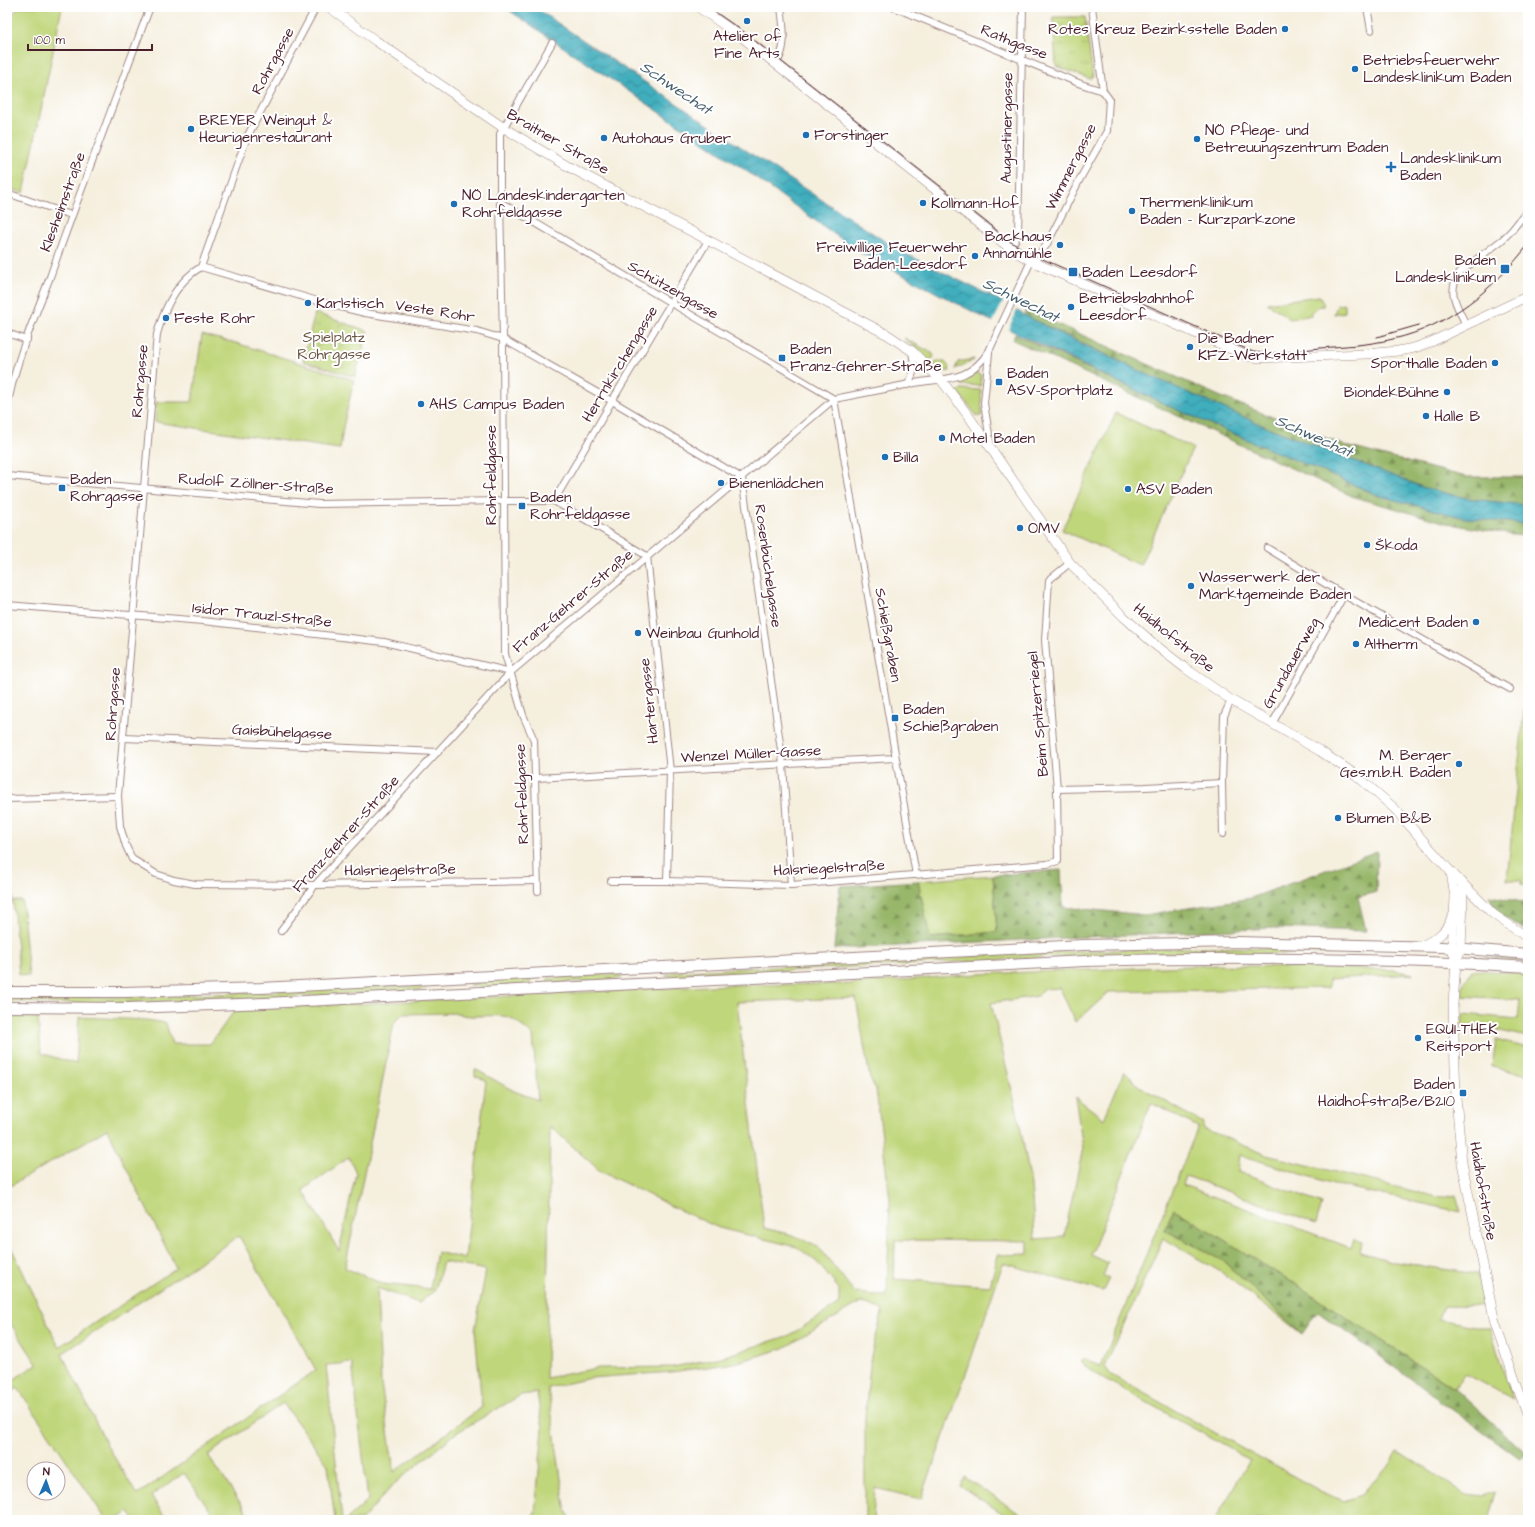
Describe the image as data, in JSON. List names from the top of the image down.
{
  "streets": {
    "main road": ["Braitner Straße", "Haidhofstraße"],
    "street": [
      "Rathgasse",
      "Rohrgasse",
      "Augustinergasse",
      "Wimmergasse",
      "Klesheimstraße",
      "Schützengasse",
      "Veste Rohr",
      "Herrnkirchengasse",
      "Rohrfeldgasse",
      "Rudolf Zöllner-Straße",
      "Rosenbüchelgasse",
      "Franz-Gehrer-Straße",
      "Isidor Trauzl-Straße",
      "Schießgraben",
      "Grundauerweg",
      "Hartergasse",
      "Beim Spitzerriegel",
      "Gaisbühelgasse",
      "Wenzel Müller-Gasse",
      "Halsriegelstraße"
    ]
  },
  "crossings": [
    ["Rathgasse", "Augustinergasse"],
    ["Rathgasse", "Wimmergasse"],
    ["Rohrgasse", "Veste Rohr"],
    ["Rohrgasse", "Rudolf Zöllner-Straße"],
    ["Rohrgasse", "Isidor Trauzl-Straße"],
    ["Rohrgasse", "Gaisbühelgasse"],
    ["Rohrgasse", "Halsriegelstraße"],
    ["Braitner Straße", "Herrnkirchengasse"],
    ["Braitner Straße", "Rohrfeldgasse"],
    ["Braitner Straße", "Haidhofstraße"],
    ["Schützengasse", "Herrnkirchengasse"],
    ["Schützengasse", "Rohrfeldgasse"],
    ["Schützengasse", "Franz-Gehrer-Straße"],
    ["Schützengasse", "Schießgraben"],
    ["Veste Rohr", "Rohrfeldgasse"],
    ["Rohrfeldgasse", "Rudolf Zöllner-Straße"],
    ["Rohrfeldgasse", "Franz-Gehrer-Straße"],
    ["Rohrfeldgasse", "Isidor Trauzl-Straße"],
    ["Rohrfeldgasse", "Wenzel Müller-Gasse"],
    ["Rohrfeldgasse", "Halsriegelstraße"],
    ["Rosenbüchelgasse", "Franz-Gehrer-Straße"],
    ["Rosenbüchelgasse", "Wenzel Müller-Gasse"],
    ["Rosenbüchelgasse", "Halsriegelstraße"],
    ["Franz-Gehrer-Straße", "Isidor Trauzl-Straße"],
    ["Franz-Gehrer-Straße", "Schießgraben"],
    ["Franz-Gehrer-Straße", "Hartergasse"],
    ["Franz-Gehrer-Straße", "Gaisbühelgasse"],
    ["Franz-Gehrer-Straße", "Halsriegelstraße"],
    ["Schießgraben", "Wenzel Müller-Gasse"],
    ["Schießgraben", "Halsriegelstraße"],
    ["Haidhofstraße", "Grundauerweg"],
    ["Haidhofstraße", "Beim Spitzerriegel"],
    ["Hartergasse", "Wenzel Müller-Gasse"],
    ["Hartergasse", "Halsriegelstraße"],
    ["Beim Spitzerriegel", "Halsriegelstraße"]
  ],
  "water": ["Schwechat"],
  "parks": ["Spielplatz Rohrgasse"],
  "places": {
    "other": [
      "Atelier of Fine Arts",
      "Rotes Kreuz Bezirksstelle Baden",
      "Betriebsfeuerwehr Landesklinikum Baden",
      "BREYER Weingut & Heurigenrestaurant",
      "Forstinger",
      "Autohaus Gruber",
      "NÖ Pflege- und Betreuungszentrum Baden",
      "Kollmann-Hof",
      "NÖ Landeskindergarten Rohrfeldgasse",
      "Thermenklinikum Baden - Kurzparkzone",
      "Backhaus Annamühle",
      "Freiwillige Feuerwehr Baden-Leesdorf",
      "Karlstisch",
      "Betriebsbahnhof Leesdorf",
      "Feste Rohr",
      "Die Badner KFZ-Werkstatt",
      "Sporthalle Baden",
      "BiondekBühne",
      "AHS Campus Baden",
      "Halle B",
      "Motel Baden",
      "Billa",
      "Bienenlädchen",
      "ASV Baden",
      "OMV",
      "Škoda",
      "Wasserwerk der Marktgemeinde Baden",
      "Medicent Baden",
      "Weinbau Gunhold",
      "Altherm",
      "M. Berger Ges.m.b.H. Baden",
      "Blumen B&B",
      "EQUI-THEK Reitsport"
    ],
    "health": ["Landesklinikum Baden"],
    "transit": [
      "Baden Landesklinikum",
      "Baden Leesdorf",
      "Baden Franz-Gehrer-Straße",
      "Baden ASV-Sportplatz",
      "Baden Rohrgasse",
      "Baden Rohrfeldgasse",
      "Baden Schießgraben",
      "Baden Haidhofstraße/B210"
    ]
  },
  "scale_bar": "100 m",
  "north": "top"
}
